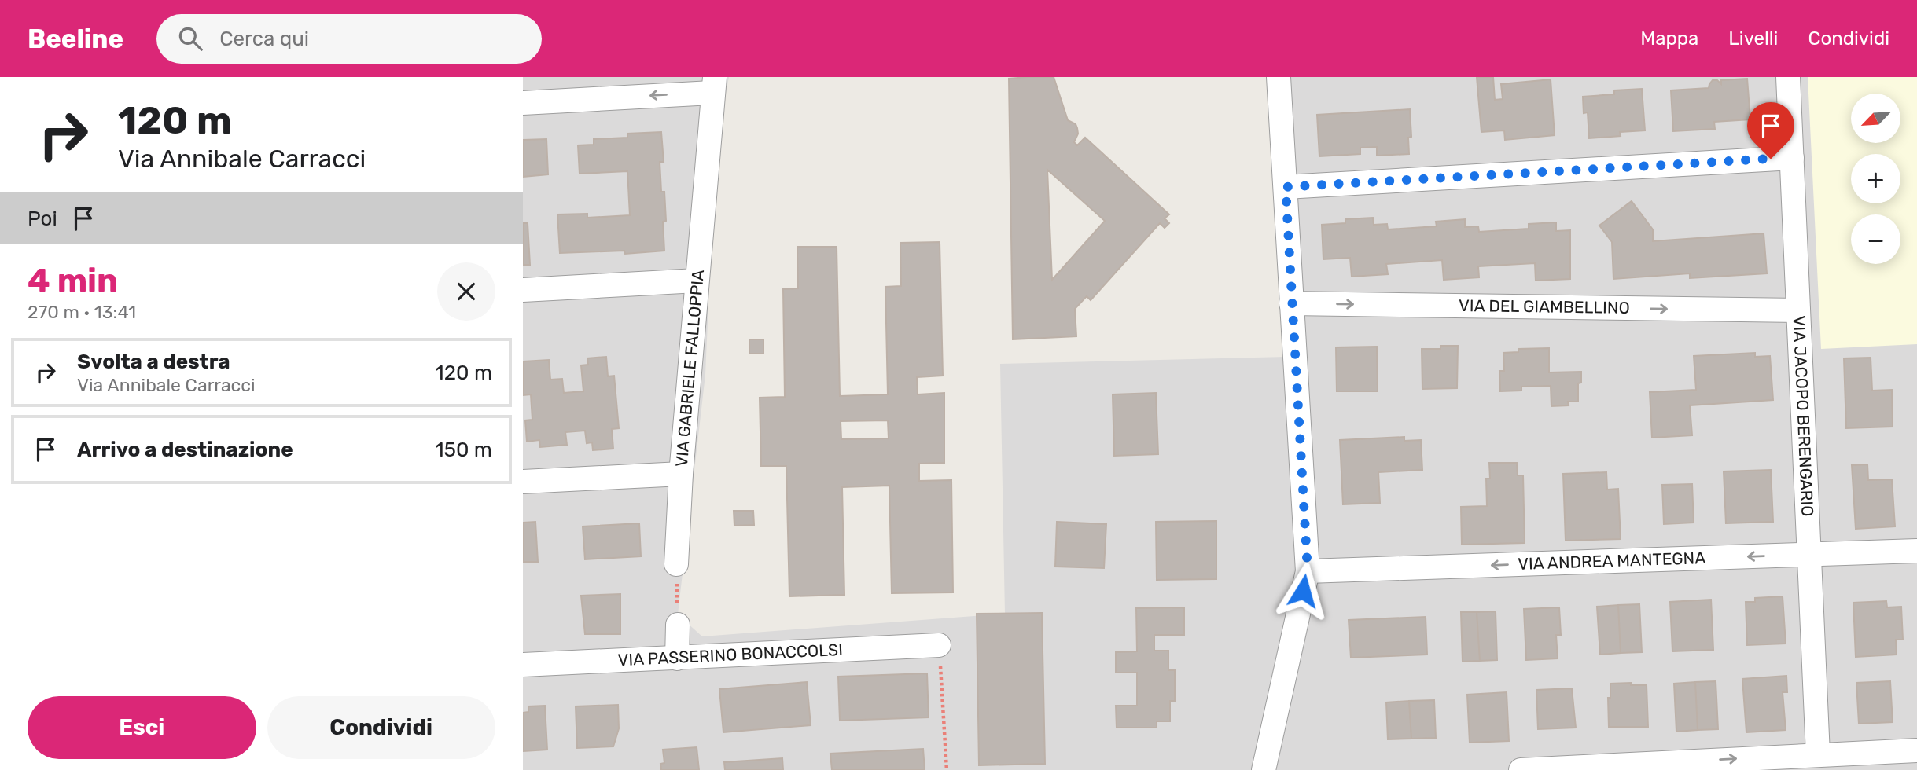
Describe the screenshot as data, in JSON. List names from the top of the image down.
{
  "streets": {
    "street": [
      "VIA DEL GIAMBELLINO",
      "VIA GABRIELE FALLOPPIA",
      "VIA JACOPO BERENGARIO",
      "VIA ANDREA MANTEGNA",
      "VIA PASSERINO BONACCOLSI"
    ]
  },
  "crossings": [
    ["VIA DEL GIAMBELLINO", "VIA JACOPO BERENGARIO"],
    ["VIA JACOPO BERENGARIO", "VIA ANDREA MANTEGNA"]
  ],
  "north": "bottom left",
  "page": {
    "header": "Beeline",
    "search": "Cerca qui",
    "nav": ["Mappa", "Livelli", "Condividi"],
    "turn": ["120 m", "Via Annibale Carracci"],
    "map_buttons": ["+", "−"],
    "then": "Poi",
    "heading": ["4 min", "270 m · 13:41"],
    "list": [
      {
        "name": "Svolta a destra",
        "note": "Via Annibale Carracci",
        "value": "120 m"
      },
      {
        "name": "Arrivo a destinazione",
        "value": "150 m"
      }
    ],
    "buttons": ["Esci", "Condividi"]
  }
}
